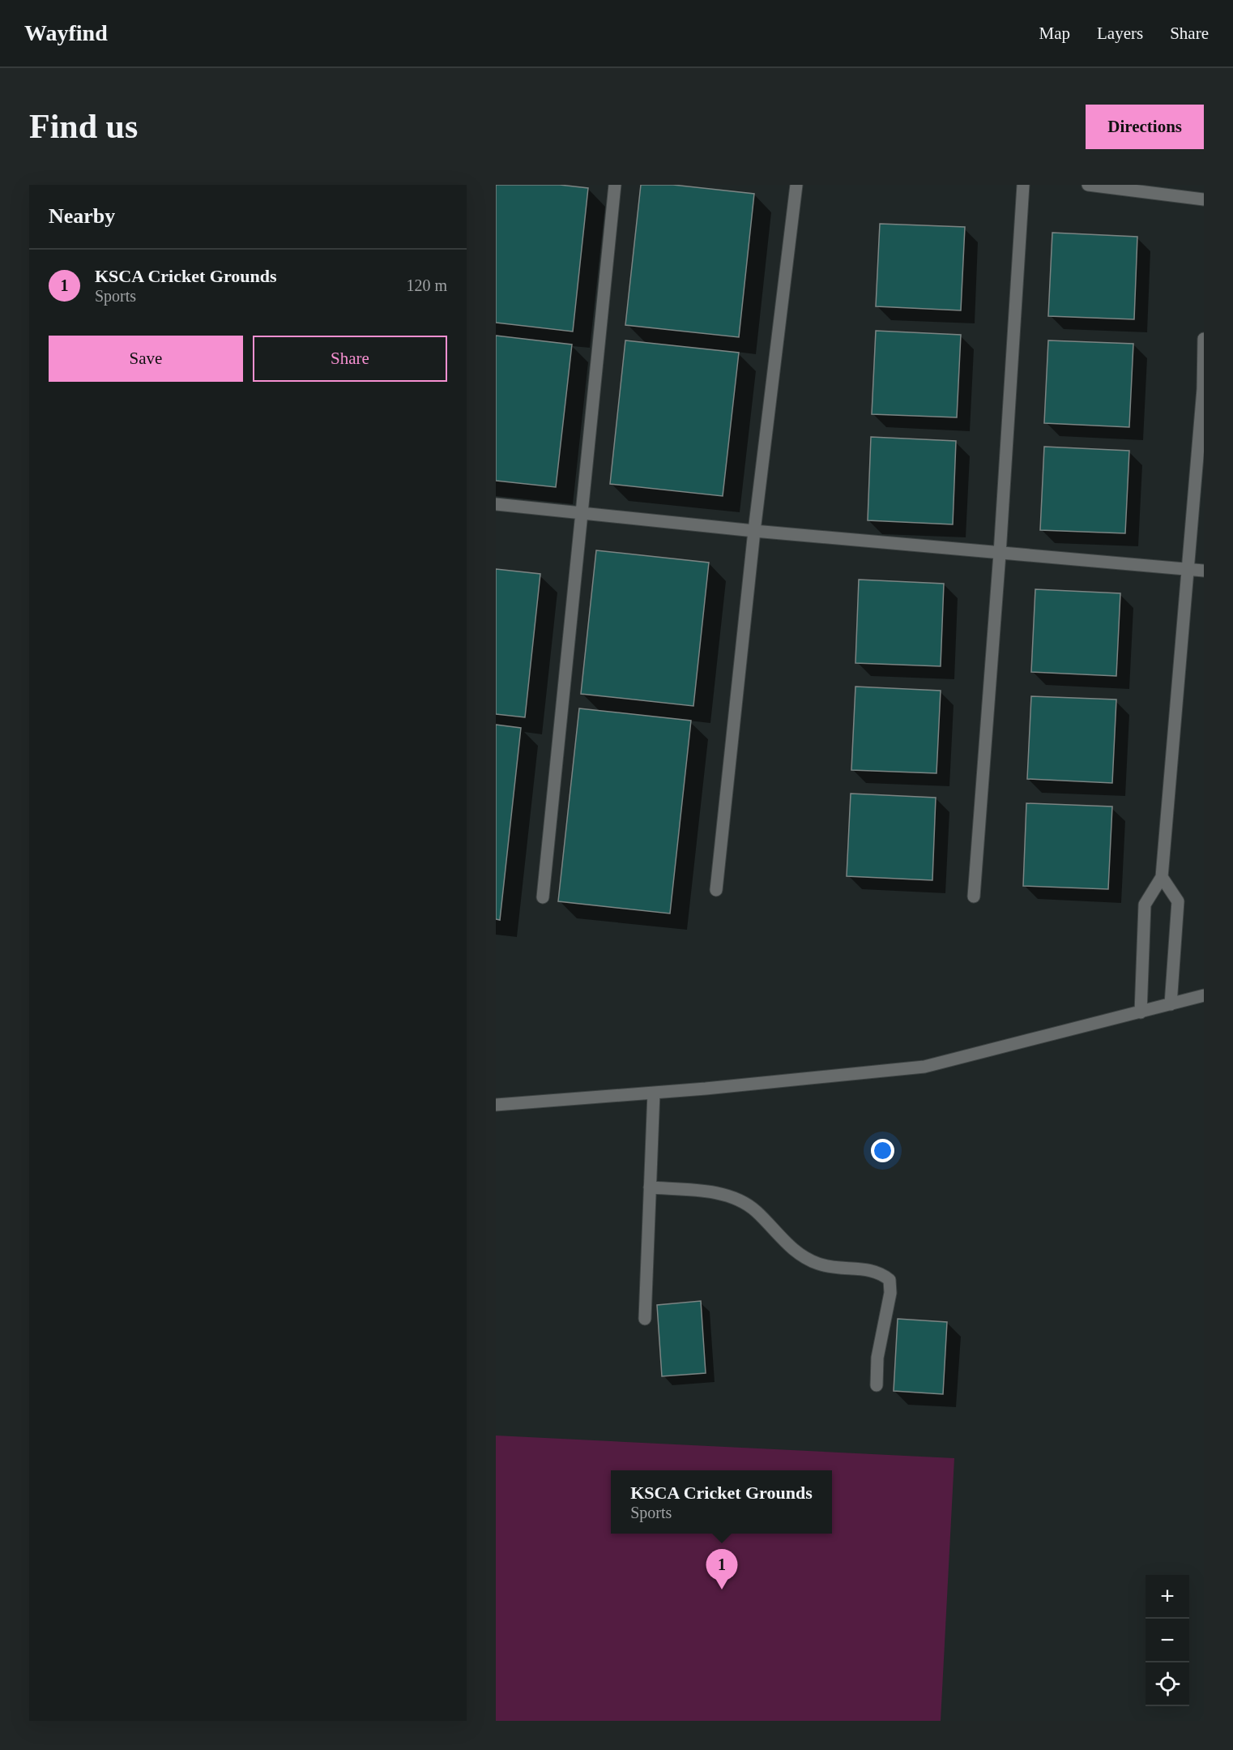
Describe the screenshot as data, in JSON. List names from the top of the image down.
{
  "page": {
    "header": "Wayfind",
    "nav": ["Map", "Layers", "Share"],
    "buttons": [
      "Directions",
      ["Save", "Share"]
    ],
    "title": "Find us",
    "heading": "Nearby",
    "list": [
      {
        "mark": "1",
        "name": "KSCA Cricket Grounds",
        "note": "Sports",
        "value": "120 m"
      }
    ],
    "popup": ["KSCA Cricket Grounds", "Sports"],
    "pins": "1",
    "map_buttons": ["+", "−"]
  }
}
